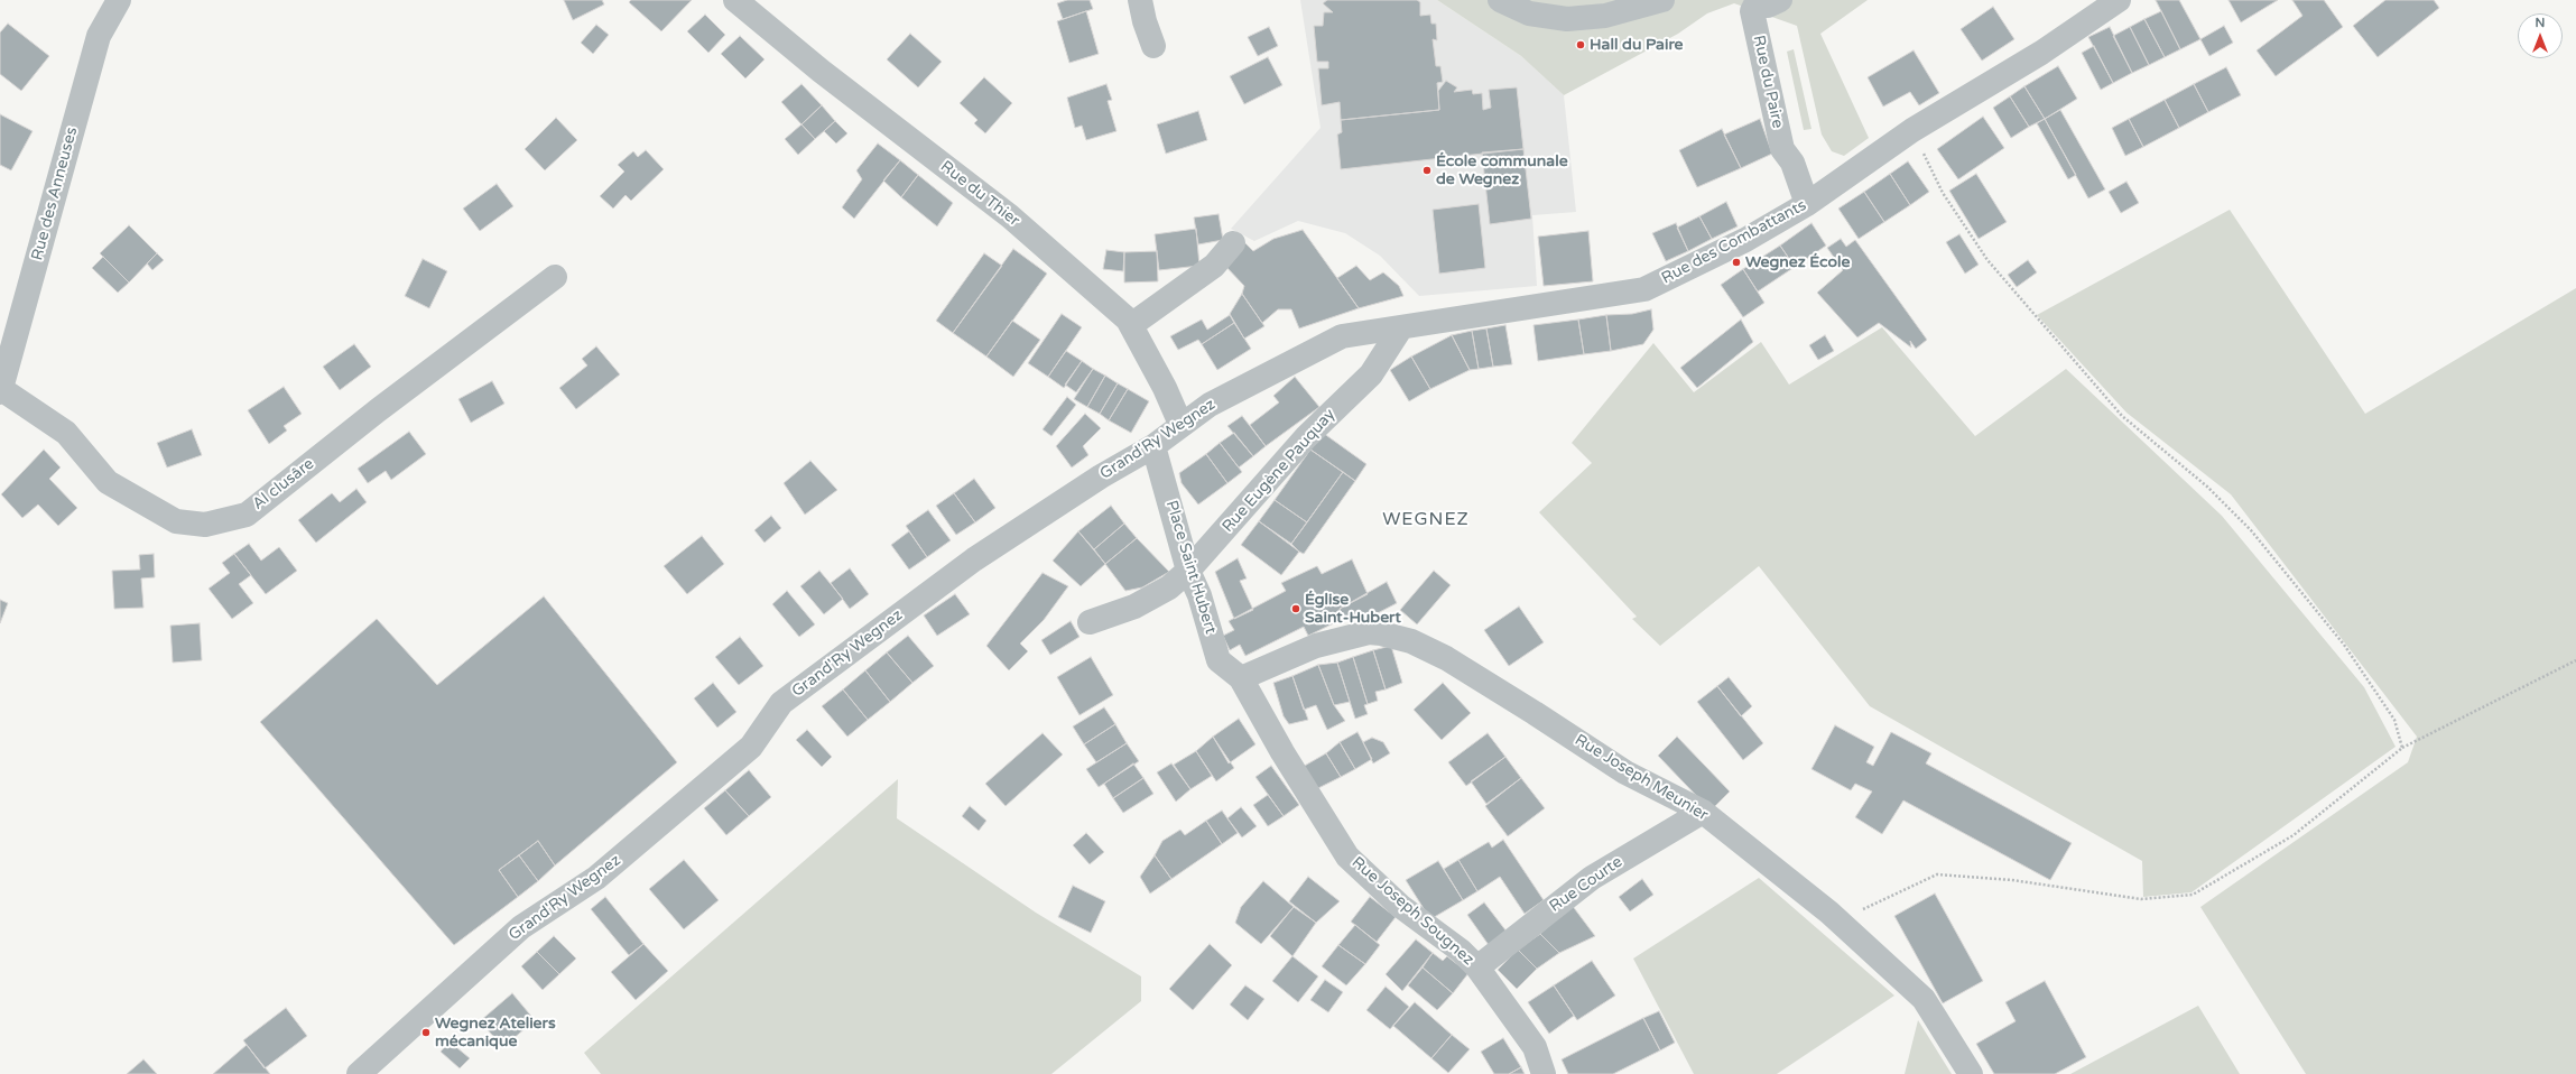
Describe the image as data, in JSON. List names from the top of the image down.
{
  "streets": {
    "street": [
      "Rue du Paire",
      "Rue des Anneuses",
      "Rue du Thier",
      "Rue des Combattants",
      "Grand'Ry Wegnez",
      "Rue Eugène Pauquay",
      "Al clusâre",
      "Place Saint Hubert",
      "Rue Joseph Meunier",
      "Rue Courte",
      "Rue Joseph Sougnez"
    ]
  },
  "crossings": [
    ["Rue du Paire", "Rue des Combattants"],
    ["Rue des Anneuses", "Al clusâre"],
    ["Rue du Thier", "Grand'Ry Wegnez"],
    ["Rue des Combattants", "Grand'Ry Wegnez"],
    ["Rue des Combattants", "Rue Eugène Pauquay"],
    ["Grand'Ry Wegnez", "Rue Eugène Pauquay"],
    ["Grand'Ry Wegnez", "Place Saint Hubert"],
    ["Rue Eugène Pauquay", "Place Saint Hubert"],
    ["Place Saint Hubert", "Rue Joseph Meunier"],
    ["Place Saint Hubert", "Rue Joseph Sougnez"],
    ["Rue Joseph Meunier", "Rue Courte"],
    ["Rue Joseph Meunier", "Rue Joseph Sougnez"],
    ["Rue Courte", "Rue Joseph Sougnez"]
  ],
  "districts": ["WEGNEZ"],
  "places": [
    "Hall du Paire",
    "École communale de Wegnez",
    "Wegnez École",
    "Église Saint-Hubert",
    "Wegnez Ateliers mécanique"
  ],
  "north": "top"
}
